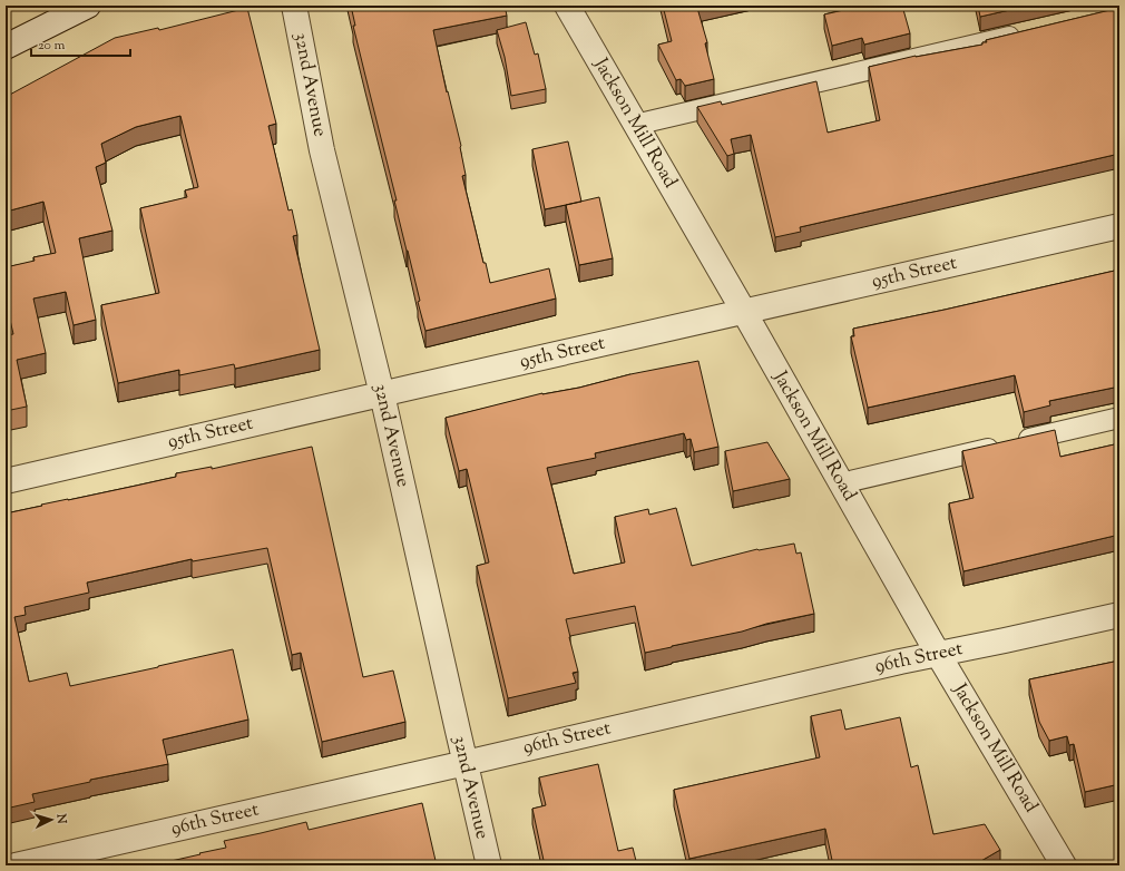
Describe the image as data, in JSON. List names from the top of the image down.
{
  "streets": {
    "street": [
      "32nd Avenue",
      "Jackson Mill Road",
      "95th Street",
      "96th Street"
    ]
  },
  "crossings": [
    ["32nd Avenue", "95th Street"],
    ["32nd Avenue", "96th Street"],
    ["Jackson Mill Road", "95th Street"],
    ["Jackson Mill Road", "96th Street"]
  ],
  "scale_bar": "20 m",
  "north": "right"
}
